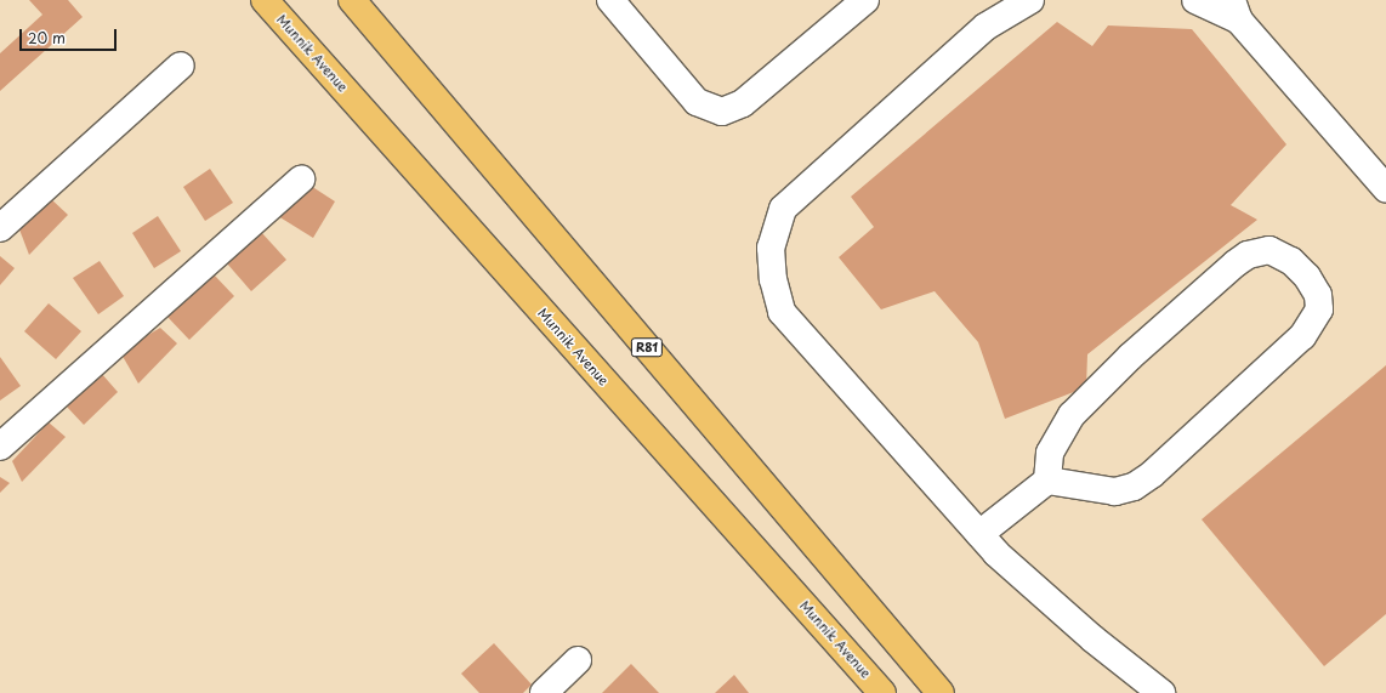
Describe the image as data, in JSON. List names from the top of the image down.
{
  "streets": {
    "main road": ["Munnik Avenue", "R81"]
  },
  "scale_bar": "20 m"
}
